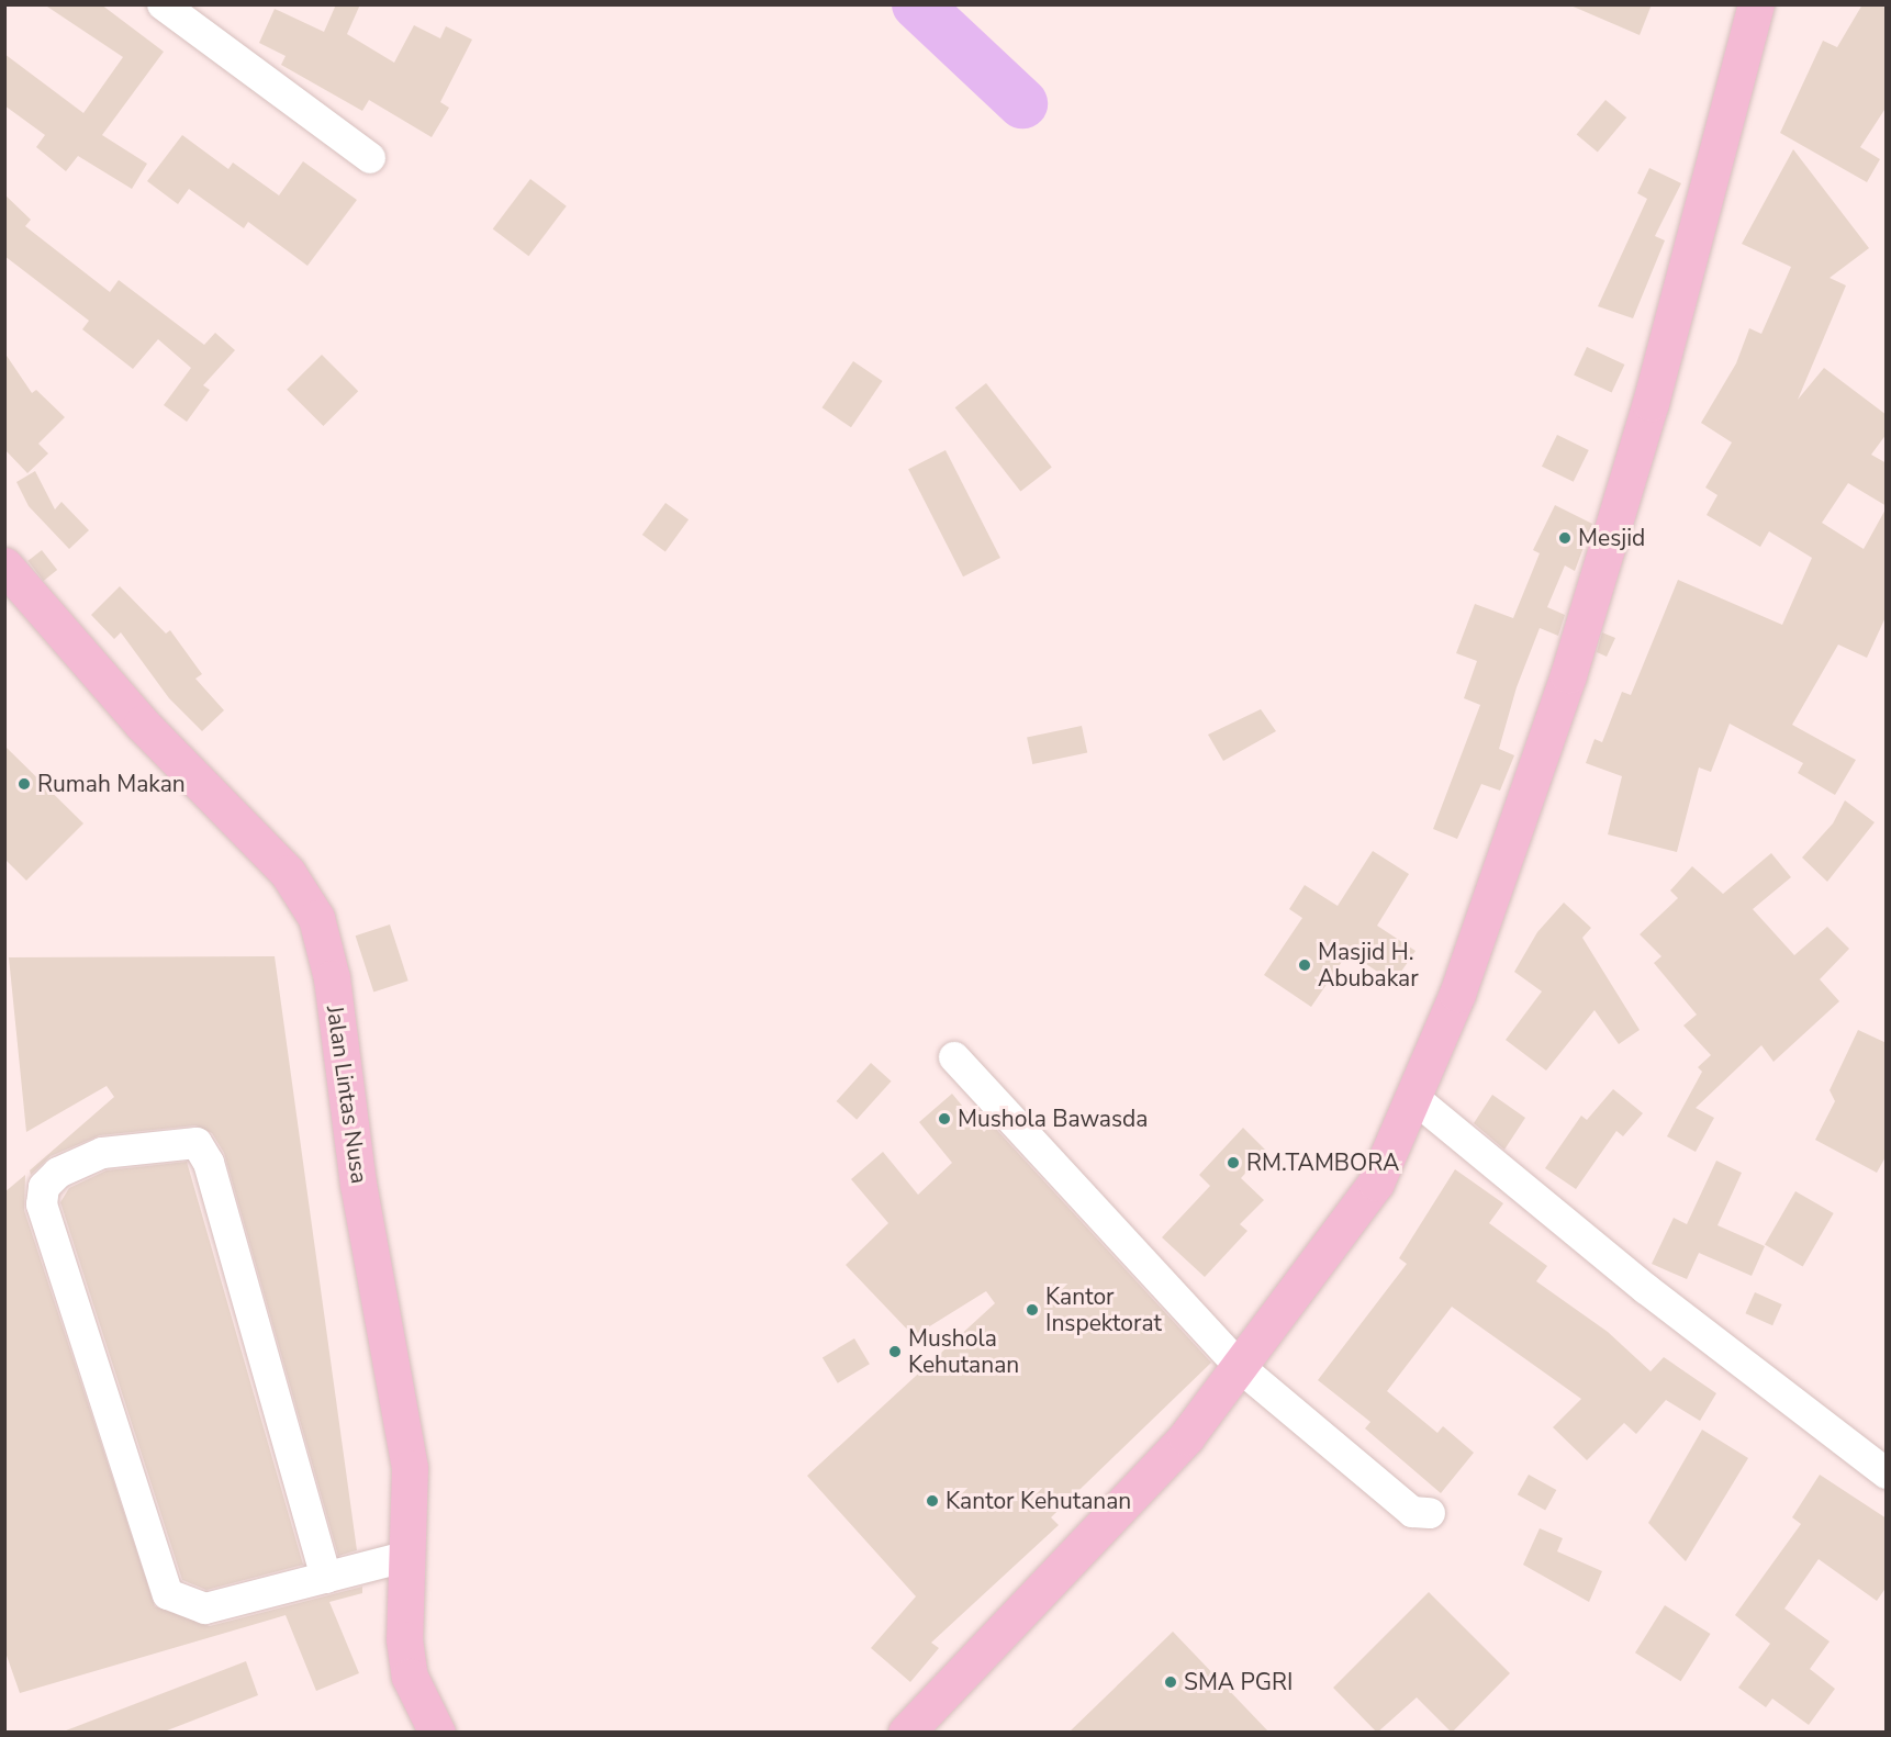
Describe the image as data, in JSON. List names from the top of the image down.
{
  "streets": {
    "highway": ["Jalan Lintas Nusa"]
  },
  "places": [
    "Mesjid",
    "Rumah Makan",
    "Masjid H. Abubakar",
    "Mushola Bawasda",
    "RM.TAMBORA",
    "Kantor Inspektorat",
    "Mushola Kehutanan",
    "Kantor Kehutanan",
    "SMA PGRI"
  ]
}
